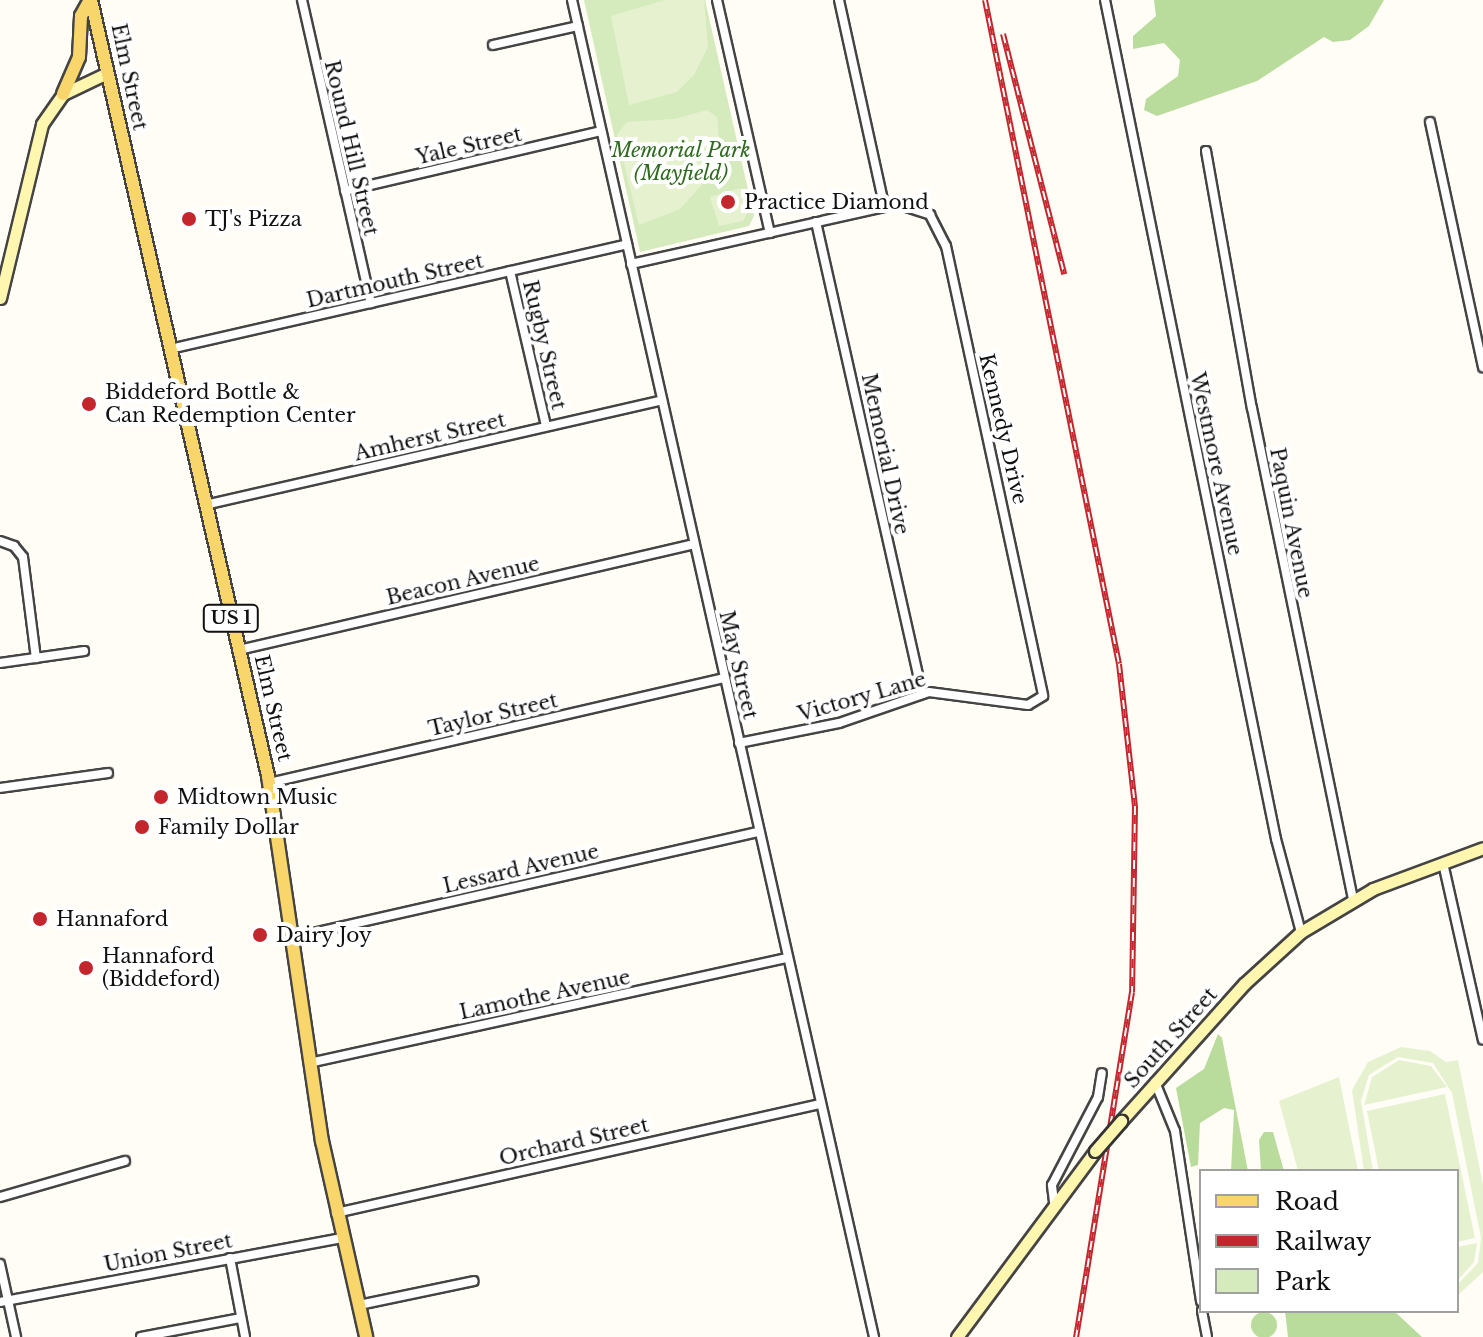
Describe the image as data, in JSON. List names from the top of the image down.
{
  "streets": {
    "main road": ["Elm Street", "US 1"],
    "street": [
      "Yale Street",
      "Round Hill Street",
      "Dartmouth Street",
      "Rugby Street",
      "Kennedy Drive",
      "Amherst Street",
      "Memorial Drive",
      "Westmore Avenue",
      "Paquin Avenue",
      "Beacon Avenue",
      "May Street",
      "Victory Lane",
      "Taylor Street",
      "Lessard Avenue",
      "Lamothe Avenue",
      "South Street",
      "Orchard Street",
      "Union Street"
    ]
  },
  "crossings": [
    ["Elm Street", "Dartmouth Street"],
    ["Elm Street", "Amherst Street"],
    ["Elm Street", "Beacon Avenue"],
    ["Elm Street", "Taylor Street"],
    ["Elm Street", "Lessard Avenue"],
    ["Elm Street", "Lamothe Avenue"],
    ["Elm Street", "Orchard Street"],
    ["Elm Street", "Union Street"],
    ["Yale Street", "Round Hill Street"],
    ["Yale Street", "May Street"],
    ["Round Hill Street", "Dartmouth Street"],
    ["Dartmouth Street", "Rugby Street"],
    ["Dartmouth Street", "May Street"],
    ["Rugby Street", "Amherst Street"],
    ["Kennedy Drive", "Victory Lane"],
    ["Amherst Street", "May Street"],
    ["Memorial Drive", "Victory Lane"],
    ["Westmore Avenue", "South Street"],
    ["Paquin Avenue", "South Street"],
    ["Beacon Avenue", "May Street"],
    ["May Street", "Victory Lane"],
    ["May Street", "Taylor Street"],
    ["May Street", "Lessard Avenue"],
    ["May Street", "Lamothe Avenue"],
    ["May Street", "Orchard Street"]
  ],
  "parks": ["Memorial Park (Mayfield)"],
  "places": [
    "Practice Diamond",
    "TJ's Pizza",
    "Biddeford Bottle & Can Redemption Center",
    "Midtown Music",
    "Family Dollar",
    "Hannaford",
    "Dairy Joy",
    "Hannaford (Biddeford)"
  ],
  "legend": ["Road", "Railway", "Park"]
}
